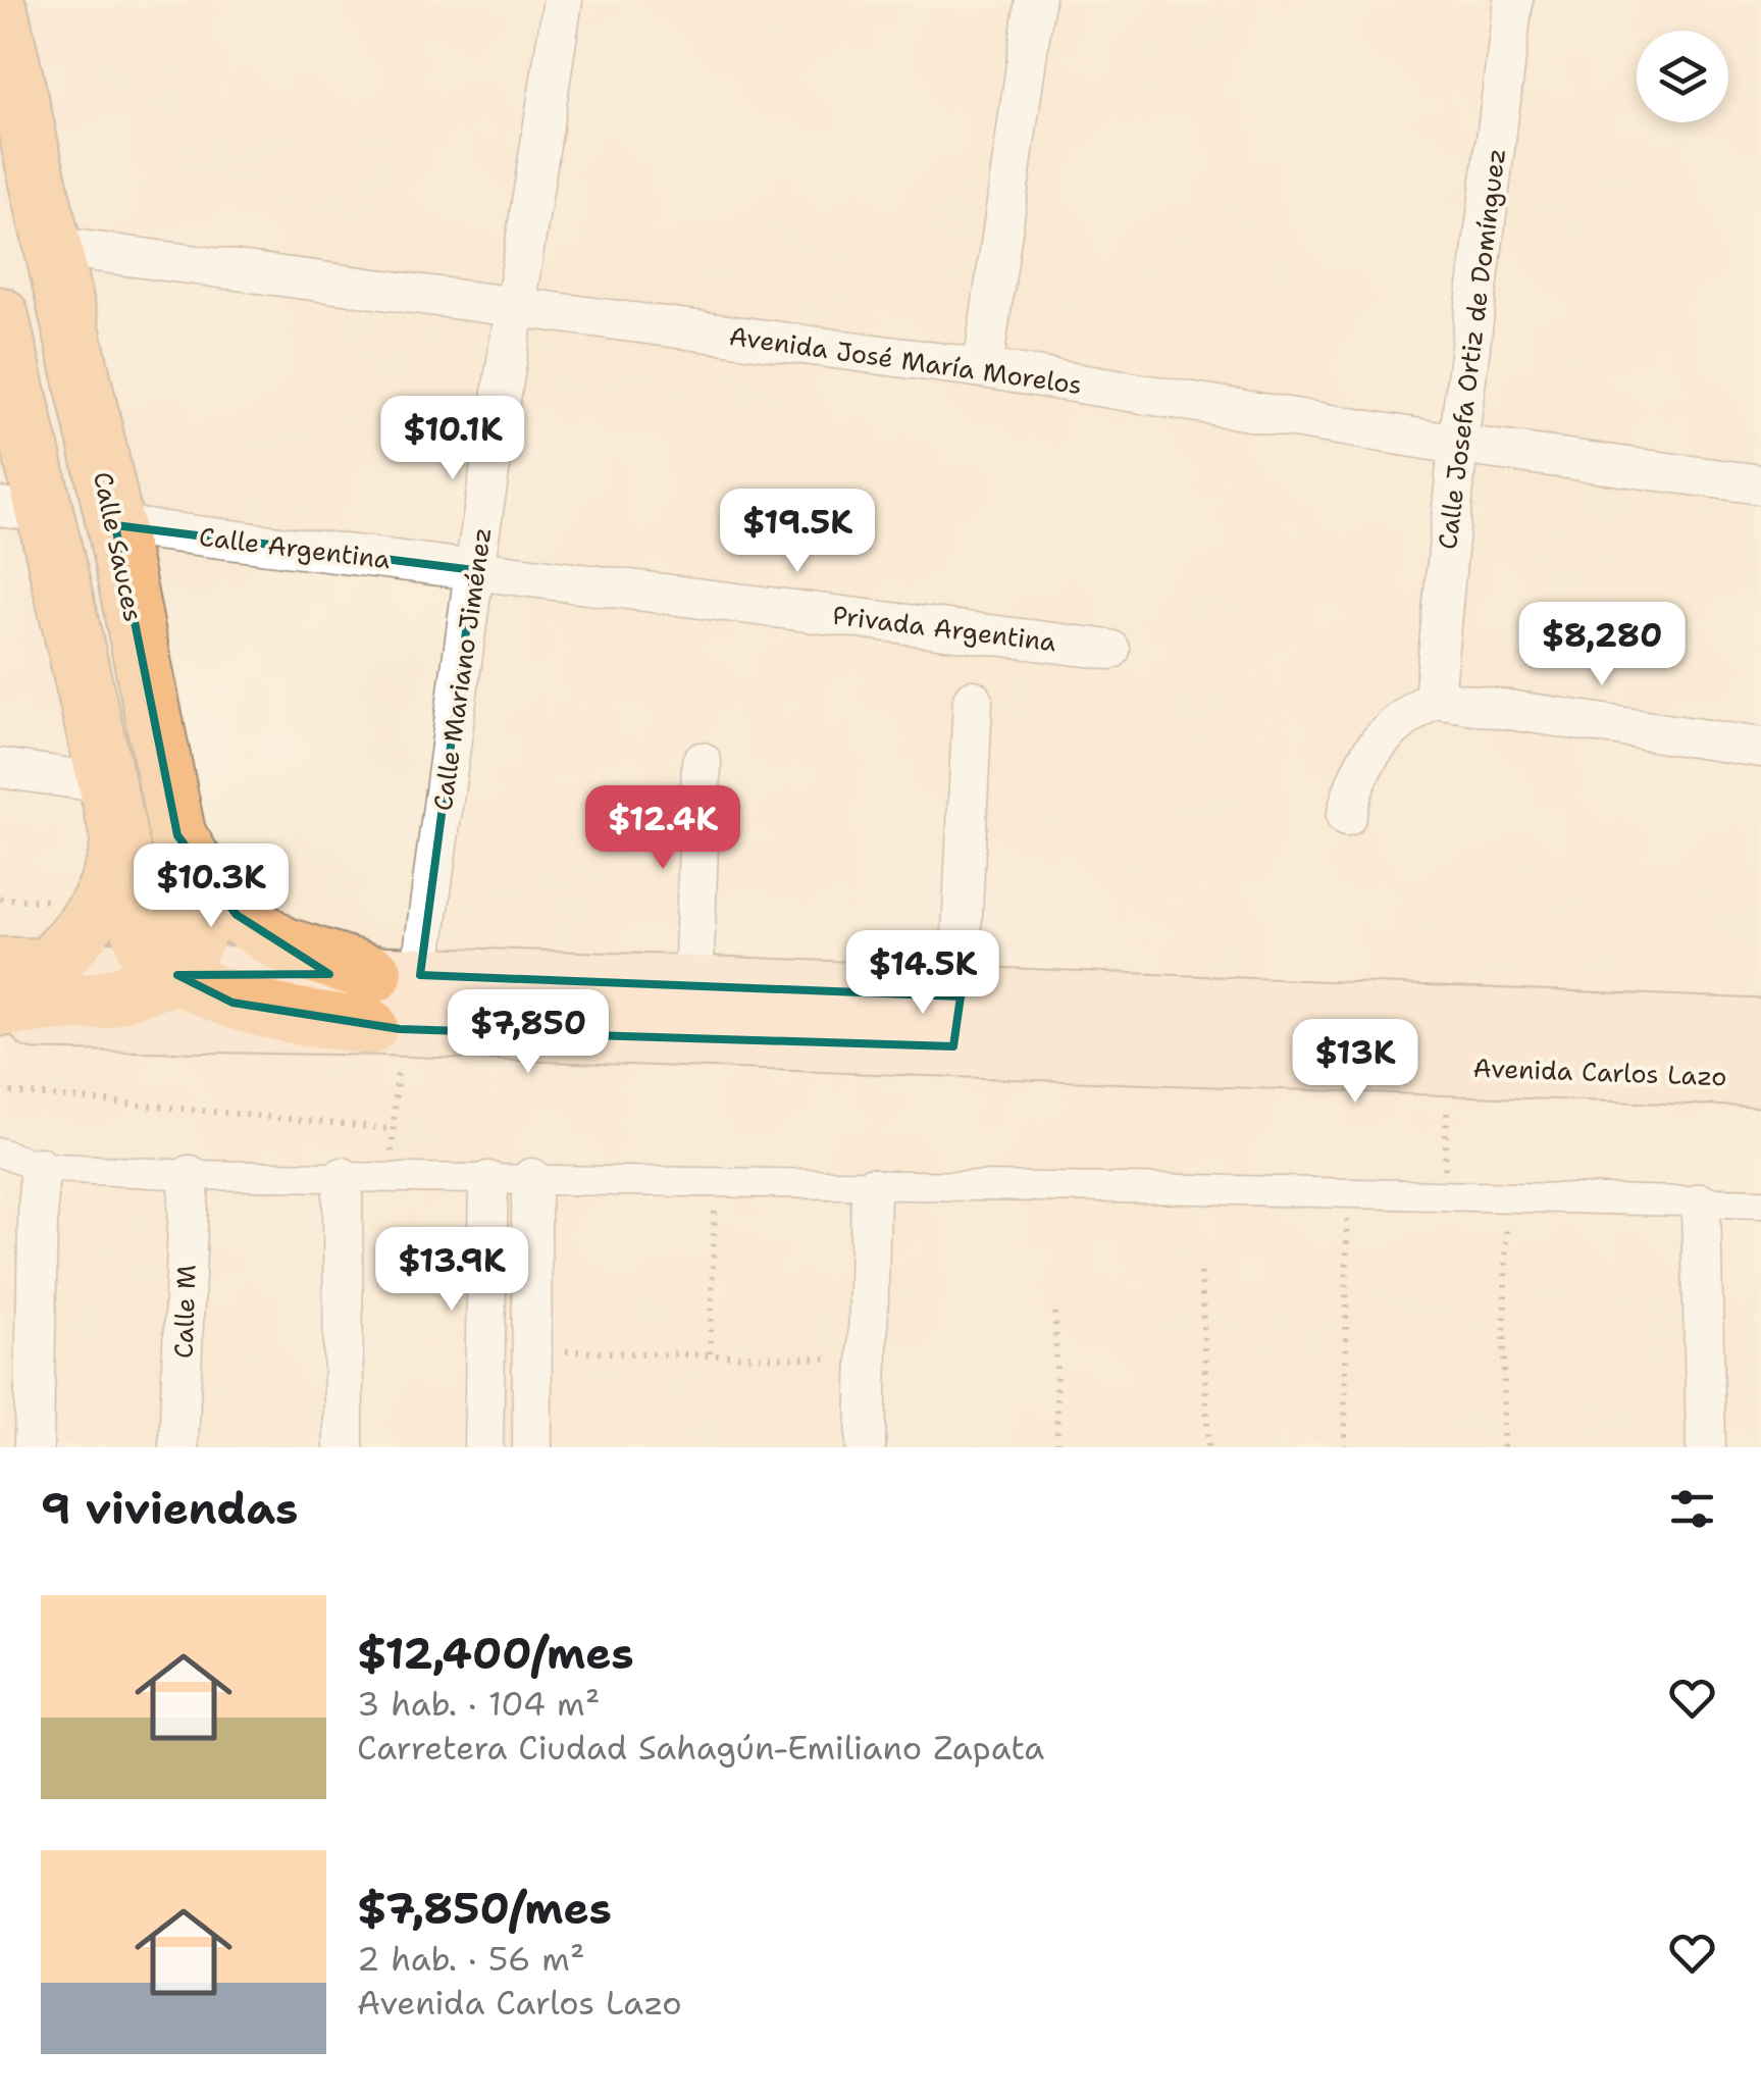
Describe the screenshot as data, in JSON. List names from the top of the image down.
{
  "streets": {
    "main road": ["Calle Sauces", "Avenida Carlos Lazo"],
    "street": [
      "Calle Josefa Ortiz de Domínguez",
      "Avenida José María Morelos",
      "Calle Argentina",
      "Privada Argentina",
      "Calle Mariano Jiménez",
      "Calle M"
    ]
  },
  "crossings": [
    ["Calle Josefa Ortiz de Domínguez", "Avenida José María Morelos"],
    ["Avenida José María Morelos", "Calle Sauces"],
    ["Avenida José María Morelos", "Calle Mariano Jiménez"],
    ["Calle Sauces", "Calle Argentina"],
    ["Calle Sauces", "Calle Mariano Jiménez"],
    ["Calle Sauces", "Avenida Carlos Lazo"],
    ["Calle Argentina", "Privada Argentina"],
    ["Calle Argentina", "Calle Mariano Jiménez"],
    ["Privada Argentina", "Calle Mariano Jiménez"],
    ["Calle Mariano Jiménez", "Avenida Carlos Lazo"]
  ],
  "page": {
    "price": [
      "$10.1K",
      "$19.5K",
      "$8,280",
      "$12.4K",
      "$10.3K",
      "$14.5K",
      "$7,850",
      "$13K",
      "$13.9K"
    ],
    "heading": "9 viviendas",
    "list": [
      {
        "name": "$12,400/mes",
        "note": "3 hab. · 104 m² · Carretera Ciudad Sahagún-Emiliano Zapata"
      },
      {
        "name": "$7,850/mes",
        "note": "2 hab. · 56 m² · Avenida Carlos Lazo"
      }
    ]
  }
}
